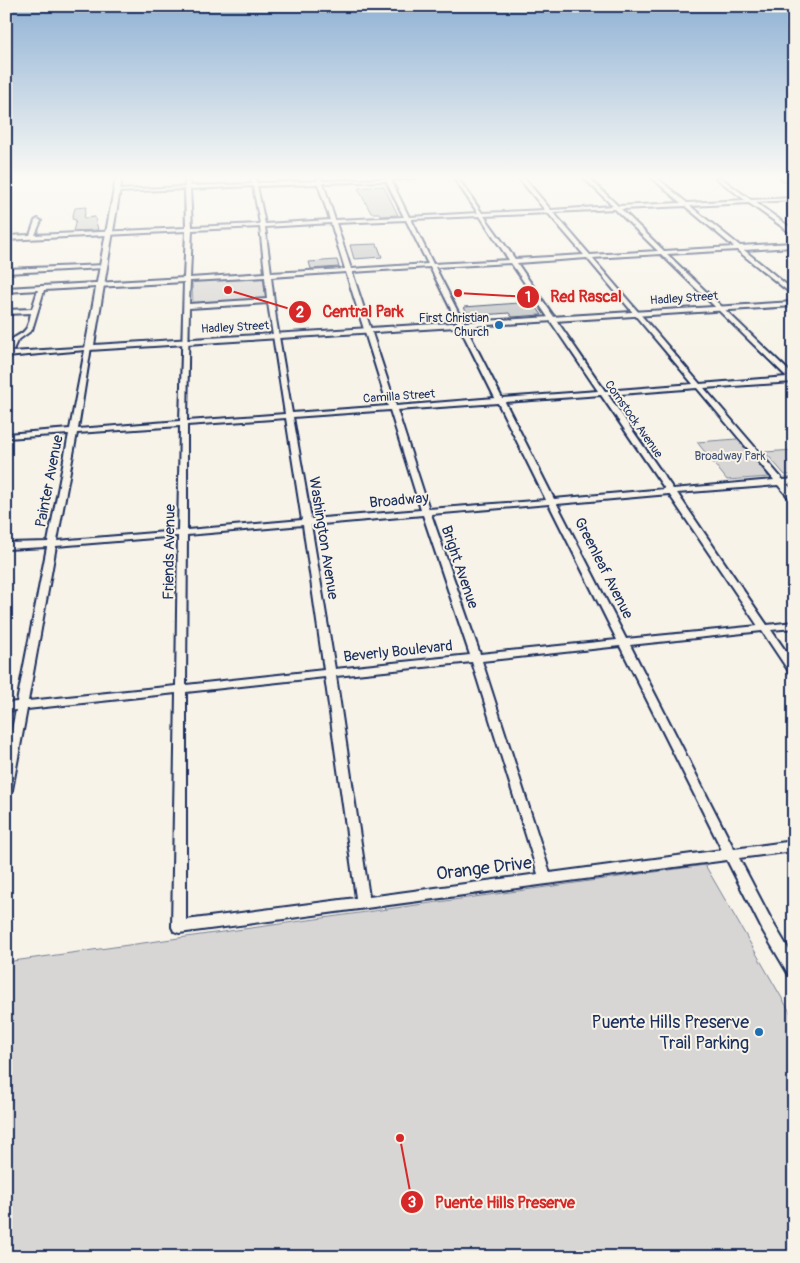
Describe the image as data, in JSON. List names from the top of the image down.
{
  "streets": {
    "main road": ["Hadley Street", "Painter Avenue"],
    "street": [
      "Camilla Street",
      "Comstock Avenue",
      "Broadway",
      "Washington Avenue",
      "Friends Avenue",
      "Bright Avenue",
      "Greenleaf Avenue",
      "Beverly Boulevard",
      "Orange Drive"
    ]
  },
  "crossings": [
    ["Hadley Street", "Comstock Avenue"],
    ["Hadley Street", "Painter Avenue"],
    ["Hadley Street", "Washington Avenue"],
    ["Hadley Street", "Friends Avenue"],
    ["Hadley Street", "Bright Avenue"],
    ["Hadley Street", "Greenleaf Avenue"],
    ["Camilla Street", "Comstock Avenue"],
    ["Camilla Street", "Painter Avenue"],
    ["Camilla Street", "Washington Avenue"],
    ["Camilla Street", "Friends Avenue"],
    ["Camilla Street", "Bright Avenue"],
    ["Camilla Street", "Greenleaf Avenue"],
    ["Comstock Avenue", "Broadway"],
    ["Comstock Avenue", "Beverly Boulevard"],
    ["Painter Avenue", "Broadway"],
    ["Painter Avenue", "Beverly Boulevard"],
    ["Broadway", "Washington Avenue"],
    ["Broadway", "Friends Avenue"],
    ["Broadway", "Bright Avenue"],
    ["Broadway", "Greenleaf Avenue"],
    ["Washington Avenue", "Beverly Boulevard"],
    ["Washington Avenue", "Orange Drive"],
    ["Friends Avenue", "Beverly Boulevard"],
    ["Friends Avenue", "Orange Drive"],
    ["Bright Avenue", "Beverly Boulevard"],
    ["Bright Avenue", "Orange Drive"],
    ["Greenleaf Avenue", "Beverly Boulevard"],
    ["Greenleaf Avenue", "Orange Drive"]
  ],
  "parks": ["Broadway Park"],
  "places": [
    "Central Park",
    "Red Rascal",
    "First Christian Church",
    "Puente Hills Preserve Trail Parking",
    "Puente Hills Preserve"
  ]
}
